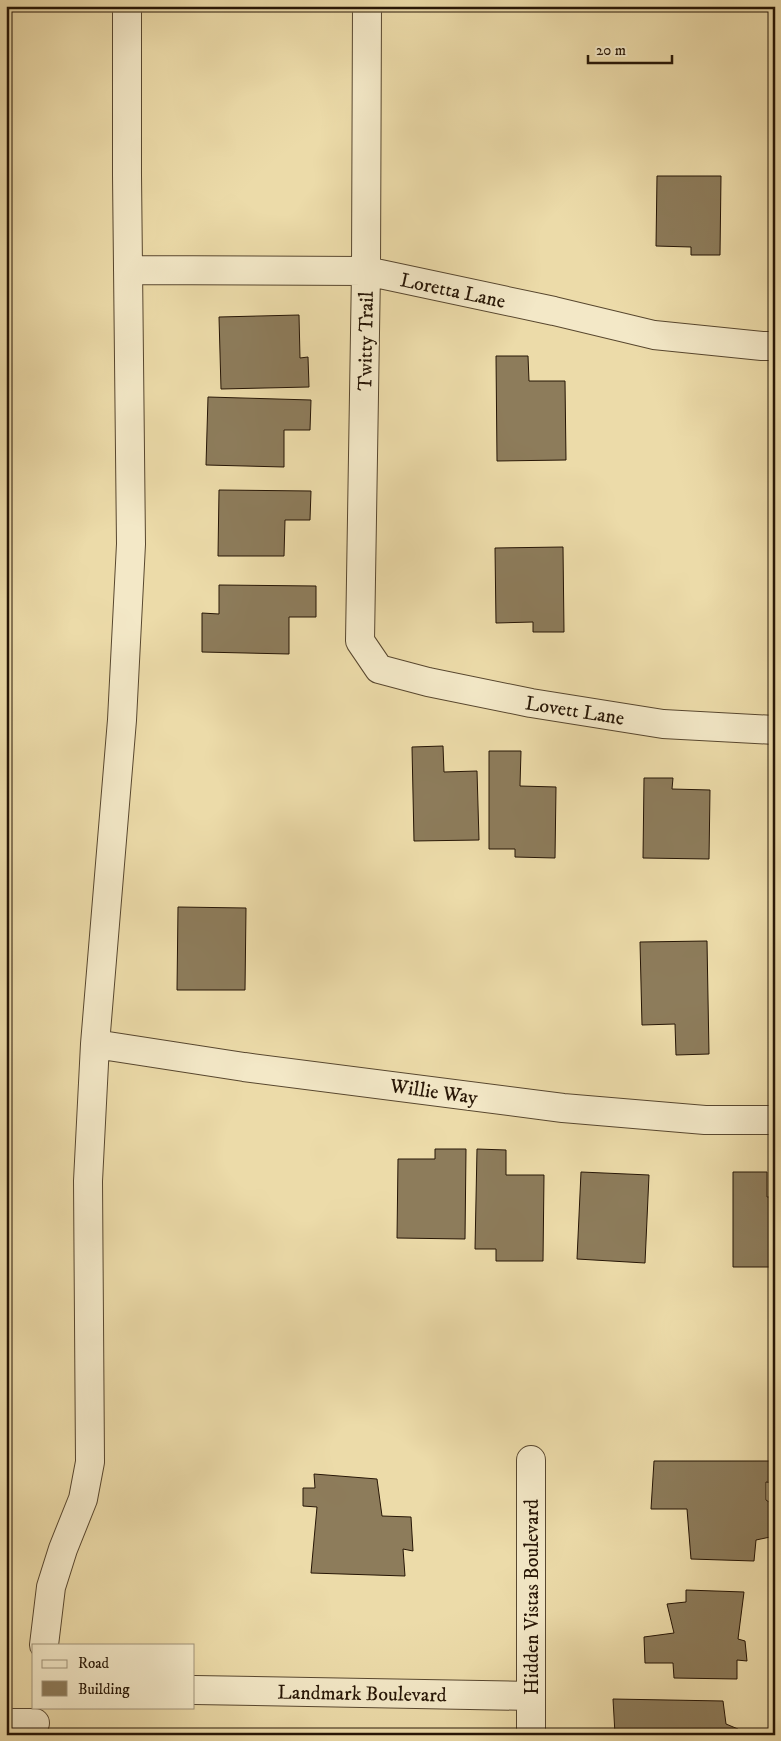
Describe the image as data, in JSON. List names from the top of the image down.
{
  "streets": {
    "street": [
      "Loretta Lane",
      "Twitty Trail",
      "Lovett Lane",
      "Willie Way",
      "Hidden Vistas Boulevard",
      "Landmark Boulevard"
    ]
  },
  "crossings": [
    ["Loretta Lane", "Twitty Trail"],
    ["Twitty Trail", "Lovett Lane"],
    ["Hidden Vistas Boulevard", "Landmark Boulevard"]
  ],
  "legend": ["Road", "Building"],
  "scale_bar": "20 m"
}
